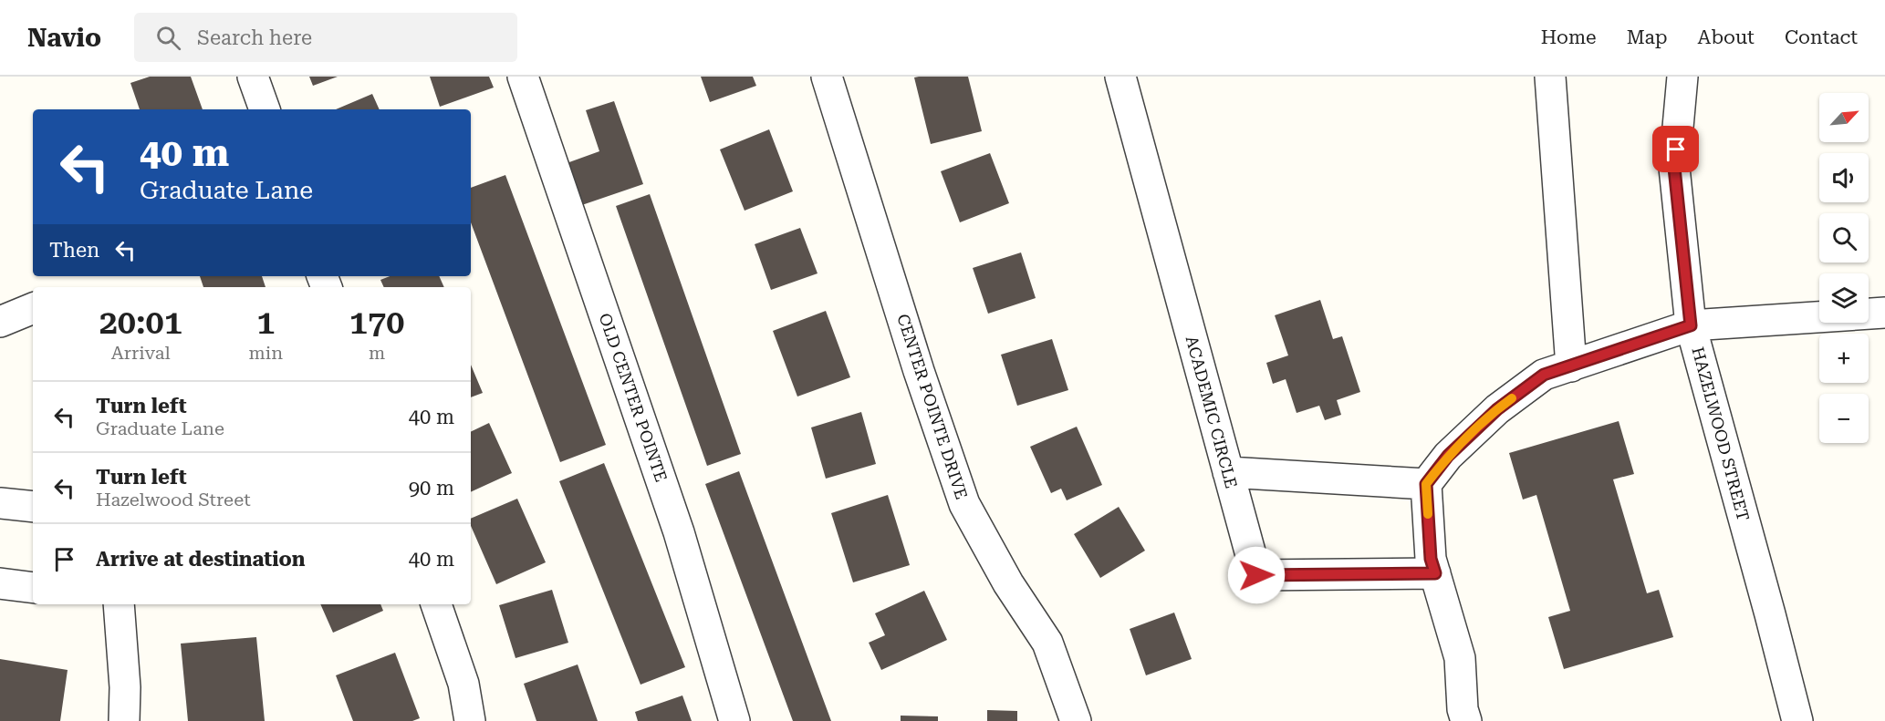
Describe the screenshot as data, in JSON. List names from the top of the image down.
{
  "streets": {
    "street": [
      "OLD CENTER POINTE",
      "CENTER POINTE DRIVE",
      "ACADEMIC CIRCLE",
      "HAZELWOOD STREET"
    ]
  },
  "north": "top right",
  "page": {
    "header": "Navio",
    "search": "Search here",
    "nav": [
      "Home",
      "Map",
      "About",
      "Contact"
    ],
    "map_buttons": ["+", "−"],
    "turn": ["40 m", "Graduate Lane"],
    "then": "Then",
    "eta": [
      "20:01",
      "Arrival",
      "1",
      "min",
      "170",
      "m"
    ],
    "list": [
      {
        "name": "Turn left",
        "note": "Graduate Lane",
        "value": "40 m"
      },
      {
        "name": "Turn left",
        "note": "Hazelwood Street",
        "value": "90 m"
      },
      {
        "name": "Arrive at destination",
        "value": "40 m"
      }
    ]
  }
}
